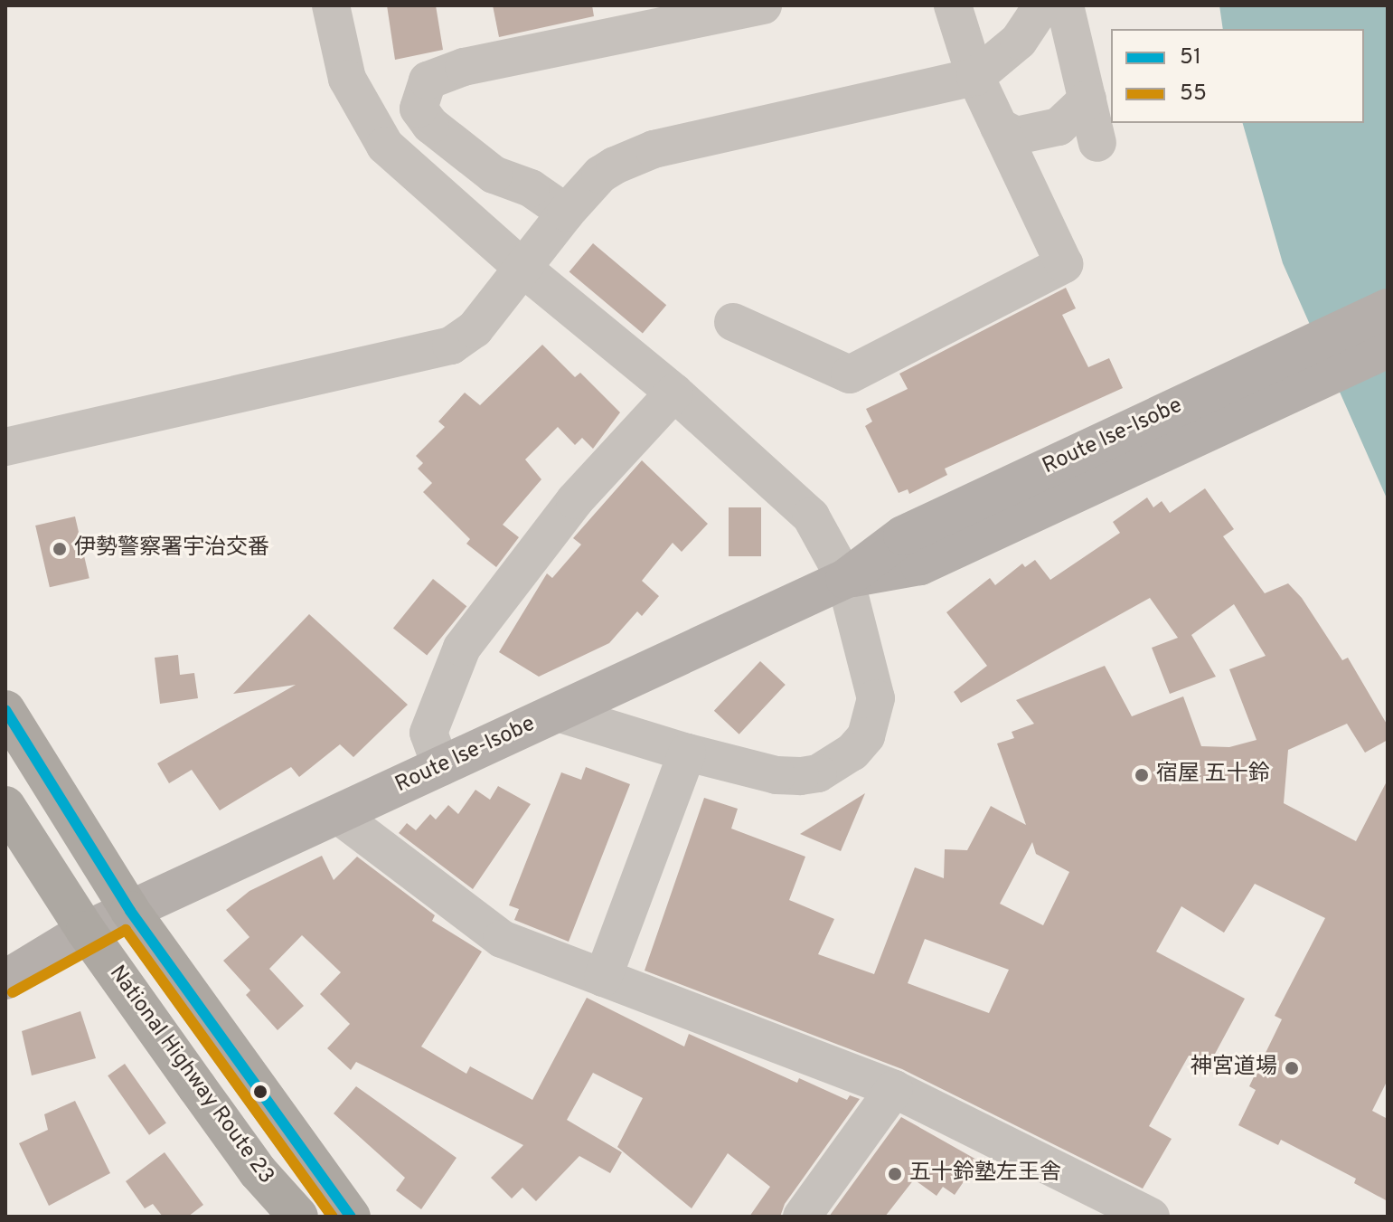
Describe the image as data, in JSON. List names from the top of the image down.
{
  "streets": {
    "highway": ["National Highway Route 23"],
    "main road": ["Route Ise-Isobe"]
  },
  "crossings": [
    ["Route Ise-Isobe", "National Highway Route 23"]
  ],
  "places": [
    "伊勢警察署宇治交番",
    "宿屋 五十鈴",
    "神宮道場",
    "五十鈴塾左王舎"
  ],
  "lines": ["transit line 51", "transit line 55"],
  "legend": ["51", "55"]
}
